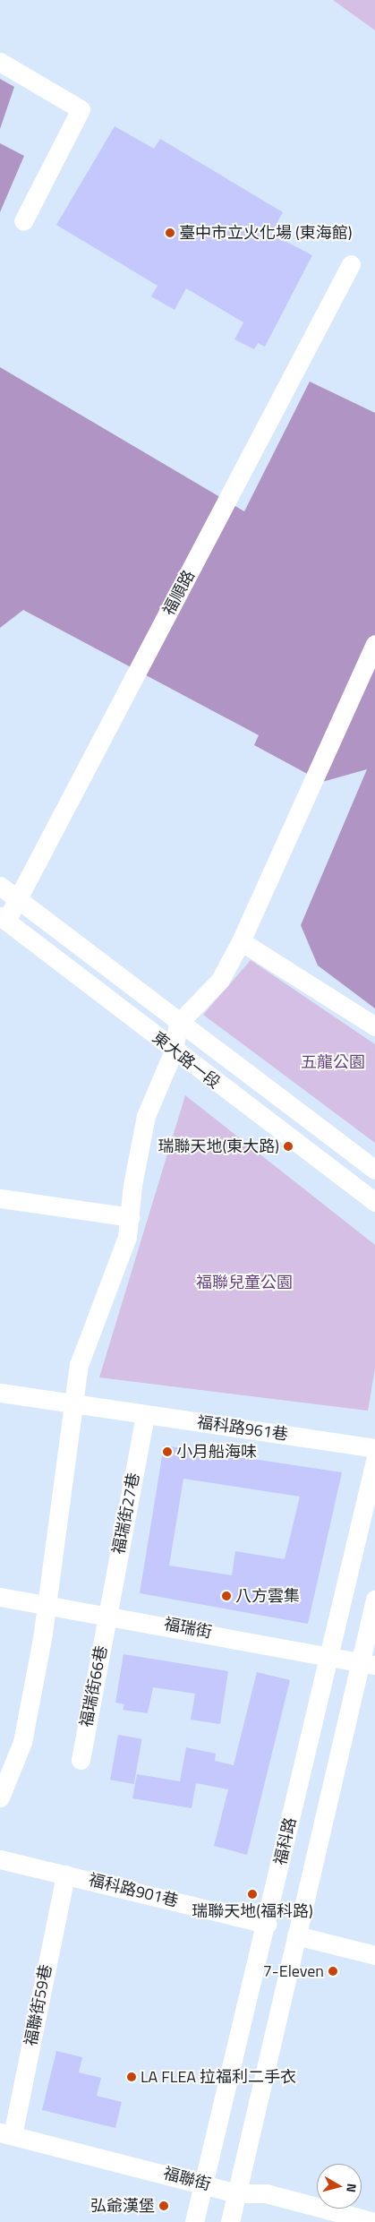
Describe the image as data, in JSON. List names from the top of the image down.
{
  "streets": {
    "street": [
      "福順路",
      "東大路一段",
      "福科路961巷",
      "福瑞街27巷",
      "福瑞街",
      "福瑞街66巷",
      "福科路",
      "福科路901巷",
      "福聯街59巷",
      "福聯街"
    ]
  },
  "crossings": [
    ["福順路", "東大路一段"],
    ["福科路961巷", "福瑞街27巷"],
    ["福瑞街27巷", "福瑞街"],
    ["福瑞街27巷", "福瑞街66巷"],
    ["福瑞街", "福瑞街66巷"],
    ["福瑞街", "福科路"],
    ["福科路", "福科路901巷"],
    ["福科路", "福聯街"],
    ["福科路901巷", "福聯街59巷"],
    ["福聯街59巷", "福聯街"]
  ],
  "parks": ["五龍公園", "福聯兒童公園"],
  "places": [
    "臺中市立火化場 (東海館)",
    "瑞聯天地(東大路)",
    "小月船海味",
    "八方雲集",
    "瑞聯天地(福科路)",
    "7-Eleven",
    "LA FLEA 拉福利二手衣",
    "弘爺漢堡"
  ],
  "north": "right"
}
